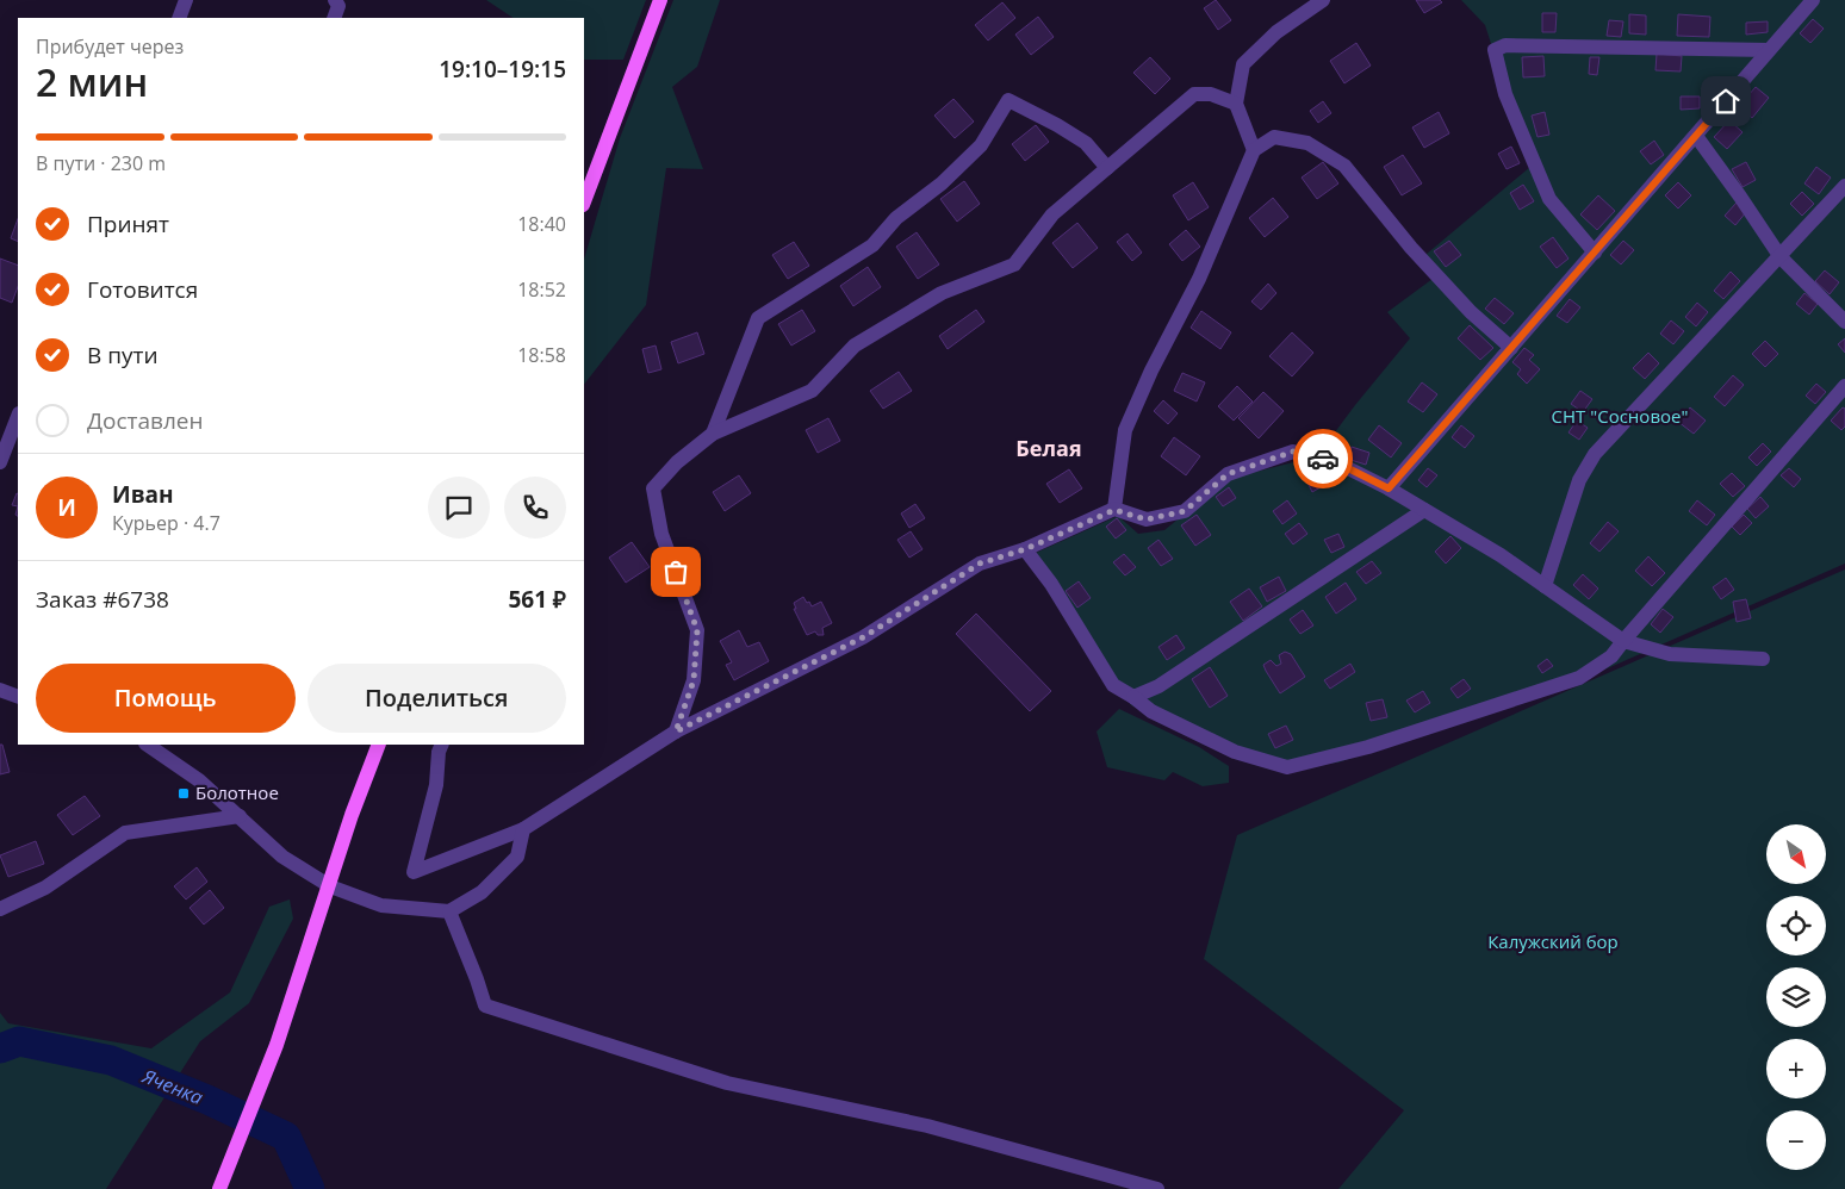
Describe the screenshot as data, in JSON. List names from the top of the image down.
{
  "districts": ["Белая"],
  "water": ["Яченка"],
  "parks": ["СНТ \"Сосновое\"", "Калужский бор"],
  "places": {
    "transit": ["Болотное"]
  },
  "north": "bottom right",
  "page": {
    "heading": ["2 мин", "Прибудет через", "19:10–19:15"],
    "panel": [
      "Иван",
      "Курьер · 4.7",
      "Заказ #6738",
      "561 ₽"
    ],
    "bar": "В пути · 230 m",
    "list": [
      ["Принят", "18:40"],
      ["Готовится", "18:52"],
      ["В пути", "18:58"],
      "Доставлен"
    ],
    "round": "И",
    "buttons": ["Помощь", "Поделиться"],
    "map_buttons": ["+", "−"]
  }
}
